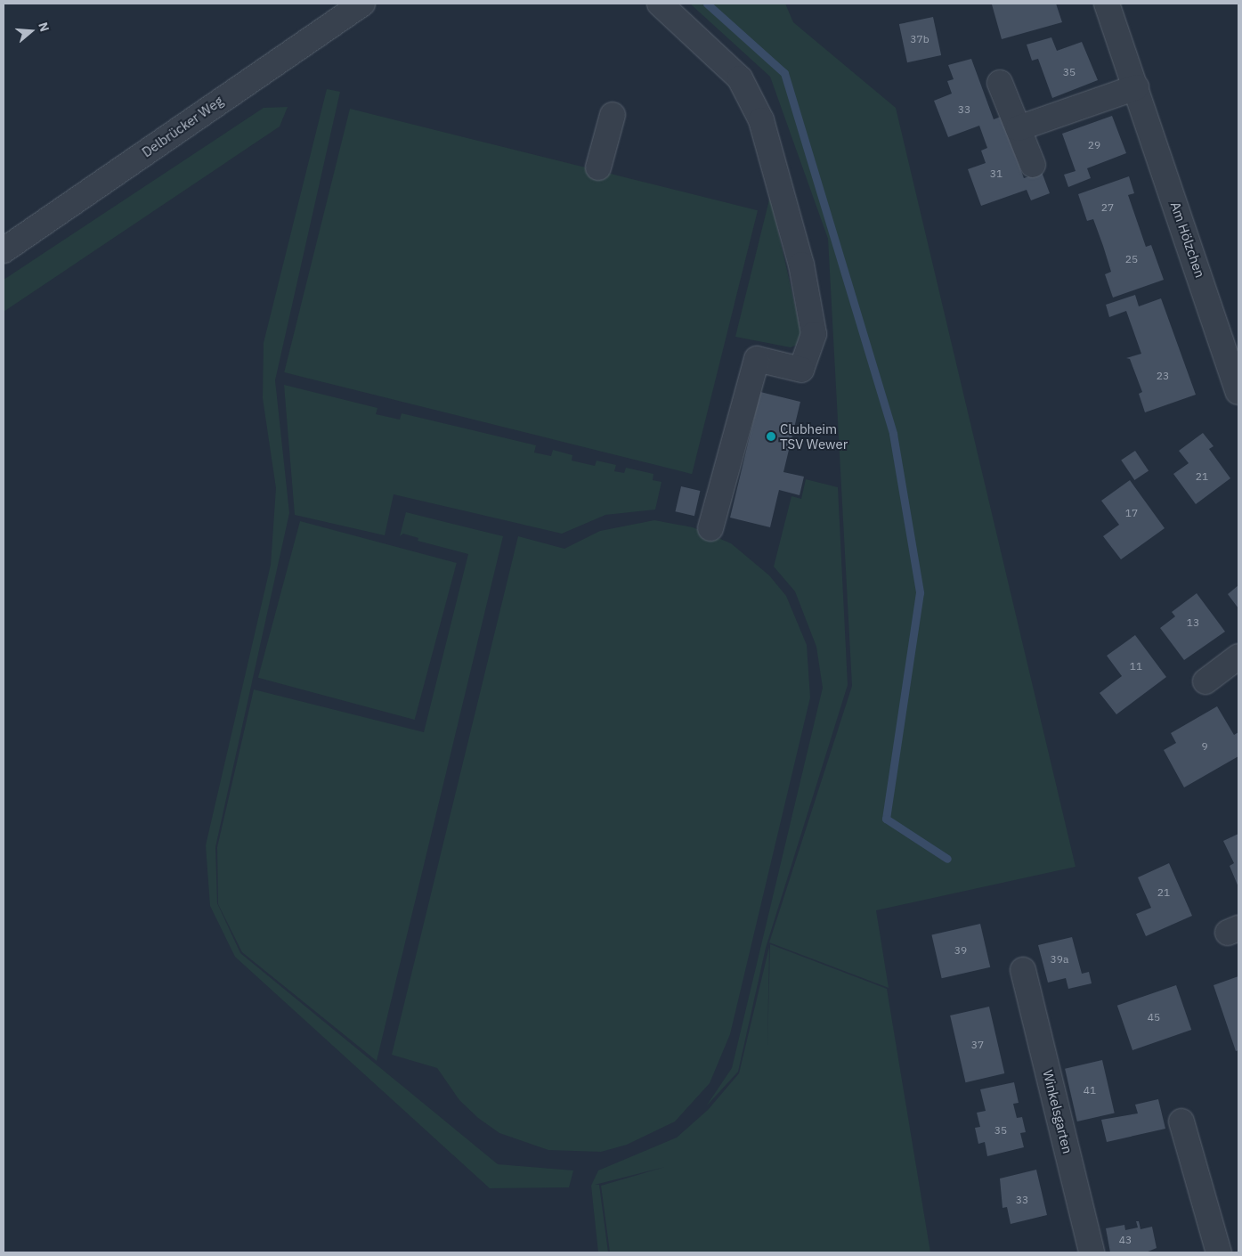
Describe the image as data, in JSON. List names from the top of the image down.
{
  "streets": {
    "street": ["Delbrücker Weg", "Am Hölzchen", "Winkelsgarten"]
  },
  "places": ["Clubheim TSV Wewer"],
  "house_numbers": [
    "37b",
    "35",
    "33",
    "29",
    "31",
    "27",
    "25",
    "23",
    "21",
    "17",
    "13",
    "11",
    "9",
    "21",
    "39",
    "39a",
    "45",
    "37",
    "41",
    "35",
    "33",
    "43"
  ],
  "north": "right"
}
